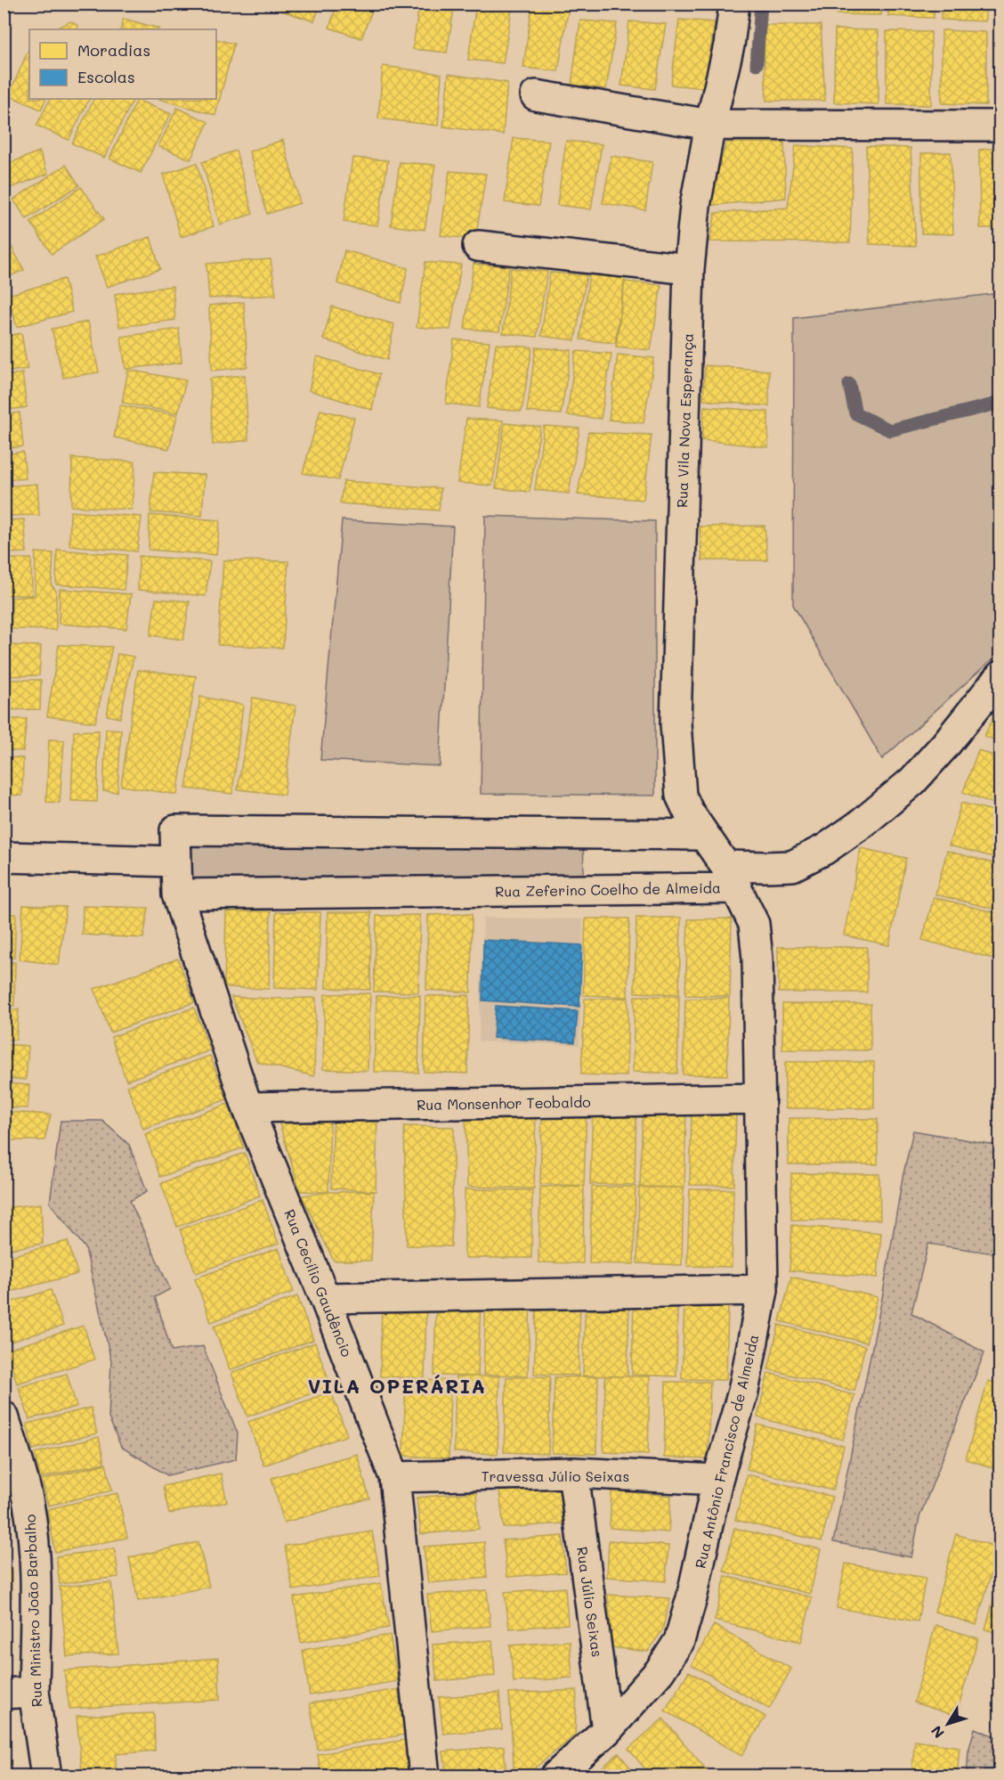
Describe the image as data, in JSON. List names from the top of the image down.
{
  "streets": {
    "street": [
      "Rua Vila Nova Esperança",
      "Rua Zeferino Coelho de Almeida",
      "Rua Monsenhor Teobaldo",
      "Rua Cecílio Gaudêncio",
      "Rua Antônio Francisco de Almeida",
      "Travessa Júlio Seixas",
      "Rua Júlio Seixas",
      "Rua Ministro João Barbalho"
    ]
  },
  "crossings": [
    ["Rua Vila Nova Esperança", "Rua Zeferino Coelho de Almeida"],
    ["Rua Vila Nova Esperança", "Rua Cecílio Gaudêncio"],
    ["Rua Zeferino Coelho de Almeida", "Rua Cecílio Gaudêncio"],
    ["Rua Zeferino Coelho de Almeida", "Rua Antônio Francisco de Almeida"],
    ["Rua Monsenhor Teobaldo", "Rua Cecílio Gaudêncio"],
    ["Rua Monsenhor Teobaldo", "Rua Antônio Francisco de Almeida"],
    ["Rua Cecílio Gaudêncio", "Travessa Júlio Seixas"],
    ["Rua Antônio Francisco de Almeida", "Travessa Júlio Seixas"],
    ["Rua Antônio Francisco de Almeida", "Rua Júlio Seixas"],
    ["Travessa Júlio Seixas", "Rua Júlio Seixas"]
  ],
  "districts": ["VILA OPERÁRIA"],
  "legend": ["Moradias", "Escolas"],
  "north": "bottom left"
}
